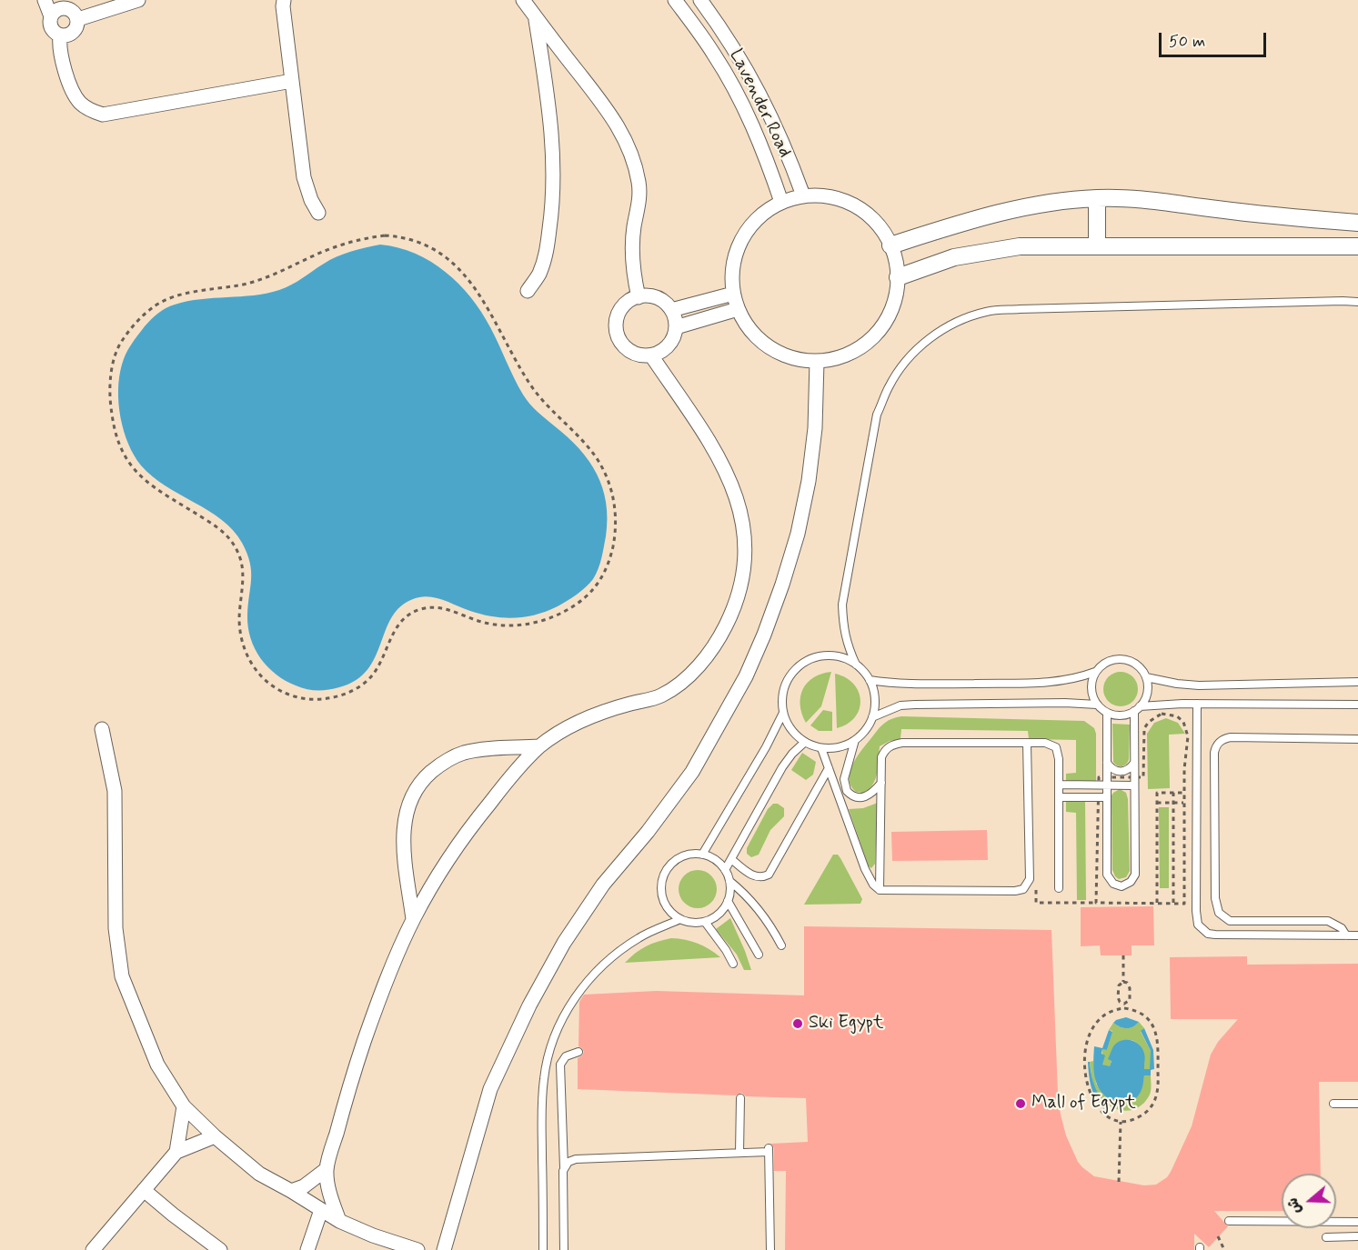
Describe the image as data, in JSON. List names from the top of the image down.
{
  "streets": {
    "street": ["Lavender Road"]
  },
  "places": ["Ski Egypt", "Mall of Egypt"],
  "scale_bar": "50 m",
  "north": "left"
}
